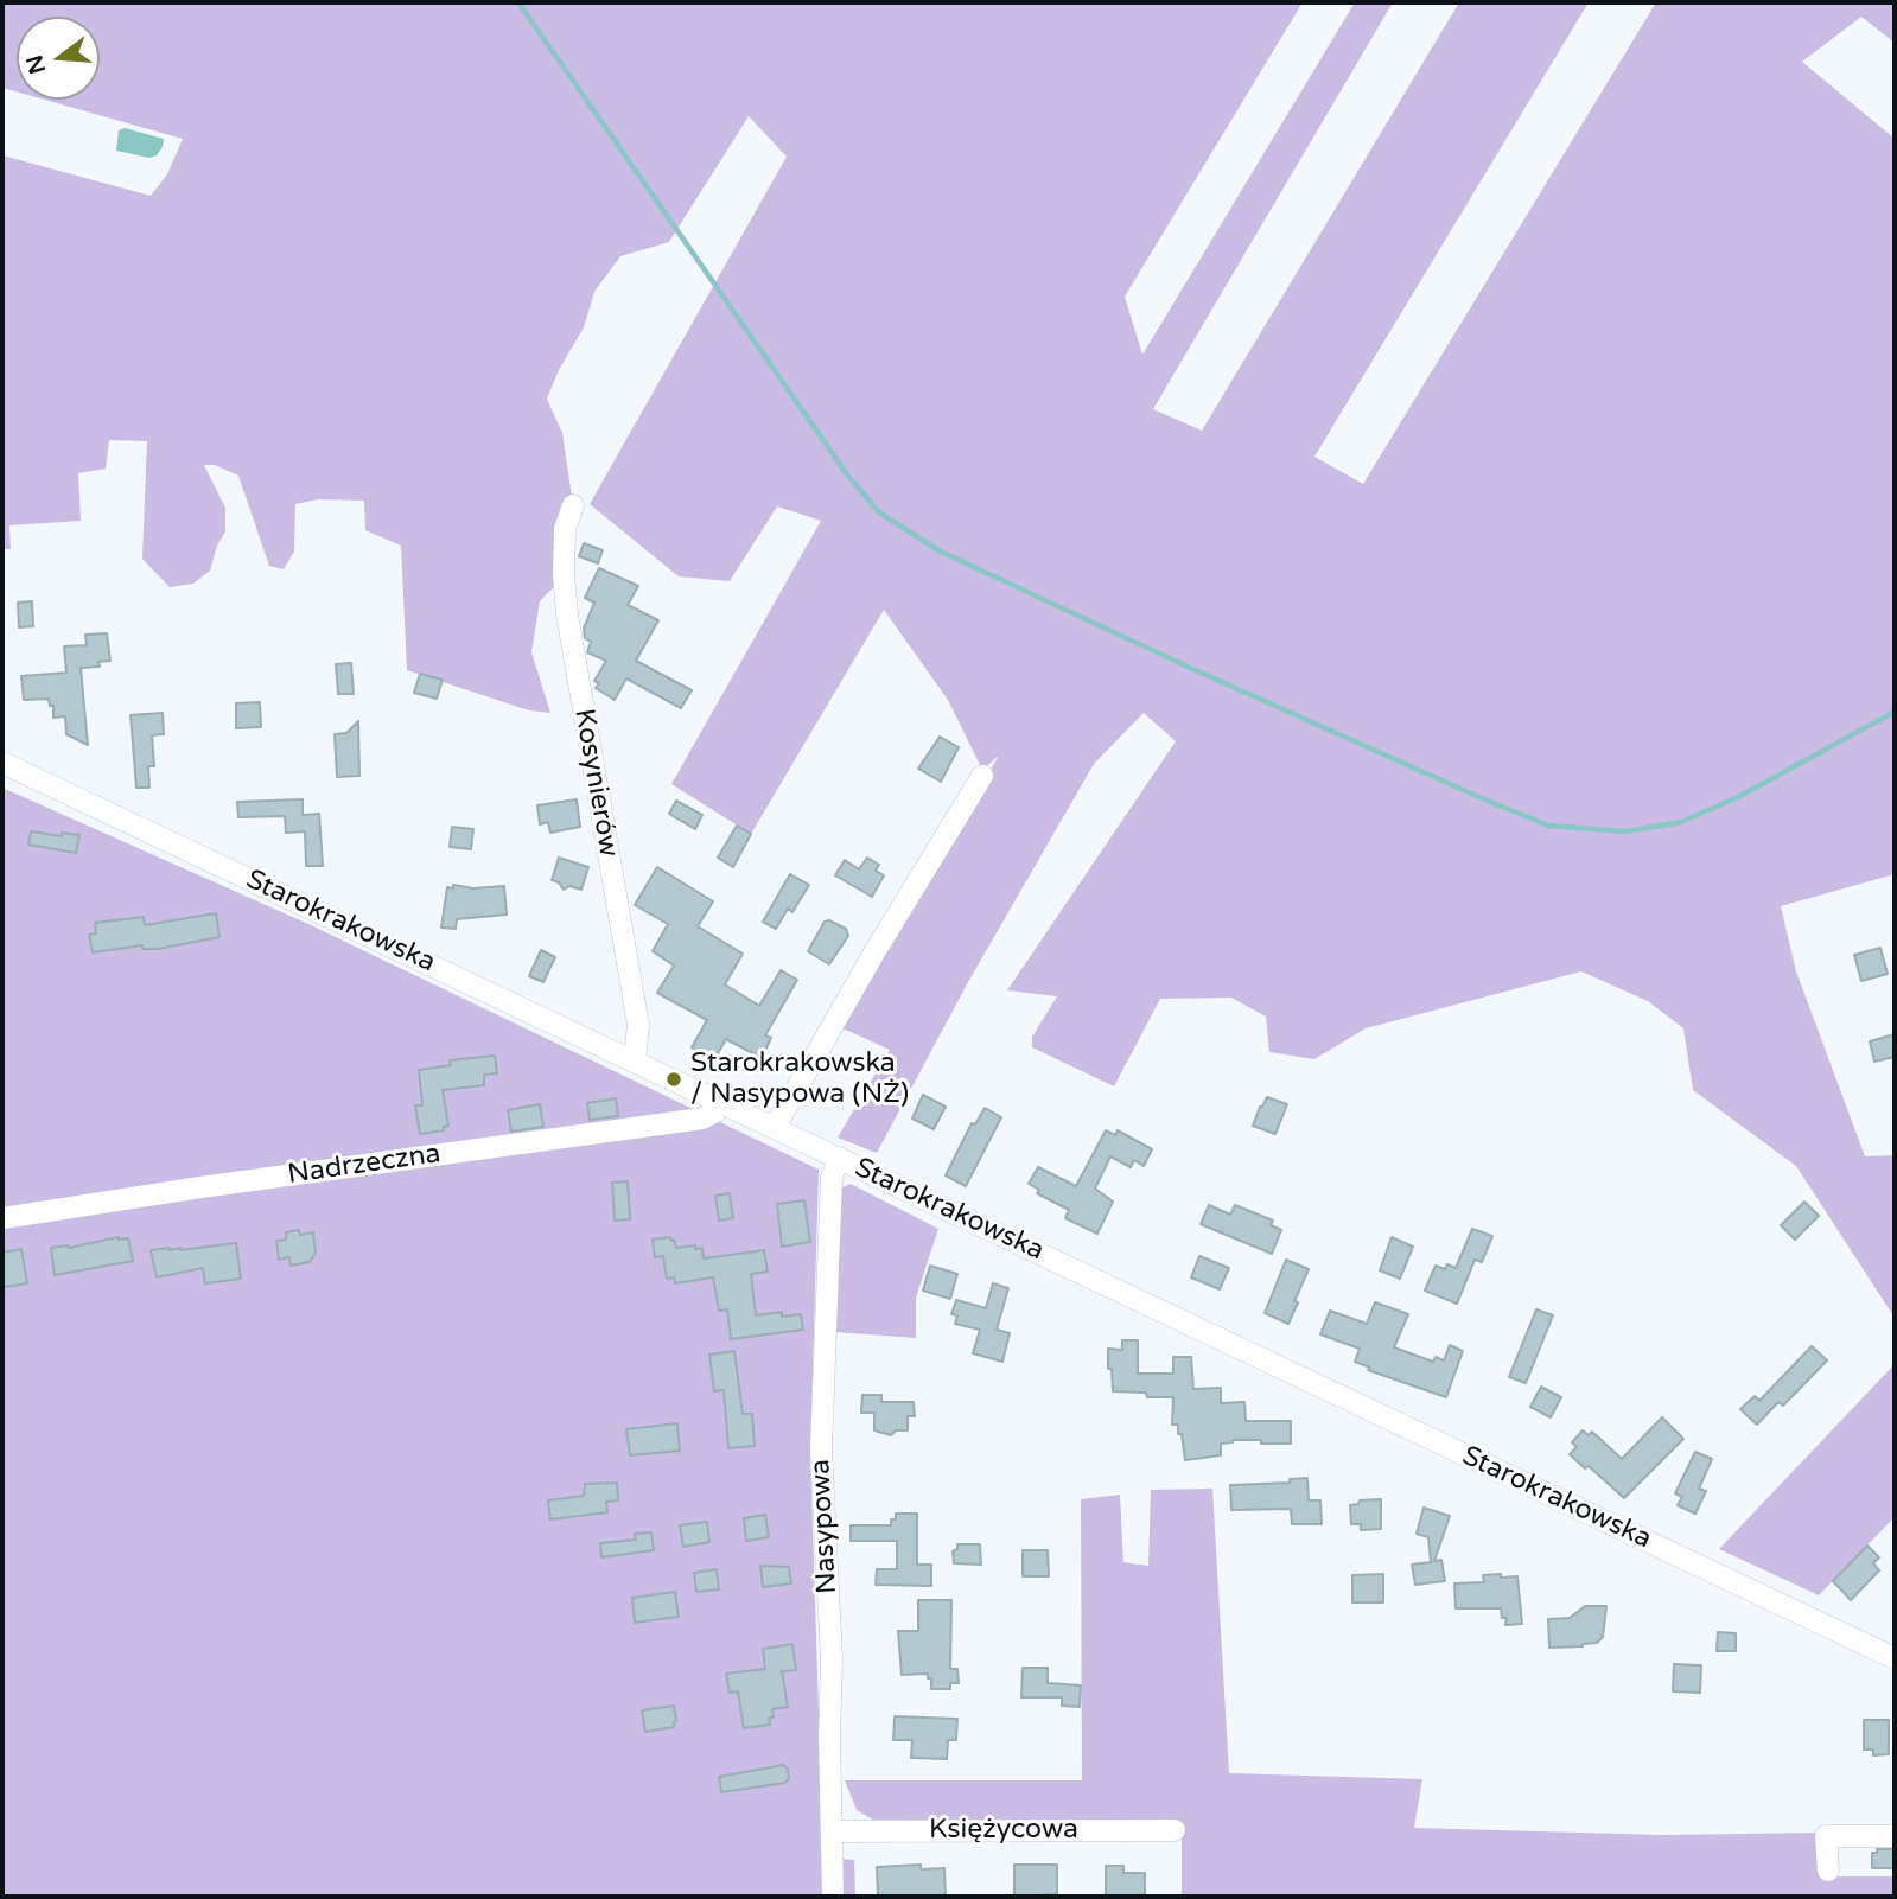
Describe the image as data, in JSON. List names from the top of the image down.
{
  "streets": {
    "street": [
      "Kosynierów",
      "Starokrakowska",
      "Nadrzeczna",
      "Nasypowa",
      "Księżycowa"
    ]
  },
  "crossings": [
    ["Kosynierów", "Starokrakowska"],
    ["Starokrakowska", "Nadrzeczna"],
    ["Starokrakowska", "Nasypowa"],
    ["Nasypowa", "Księżycowa"]
  ],
  "places": ["Starokrakowska / Nasypowa (NŻ)"],
  "north": "left"
}
